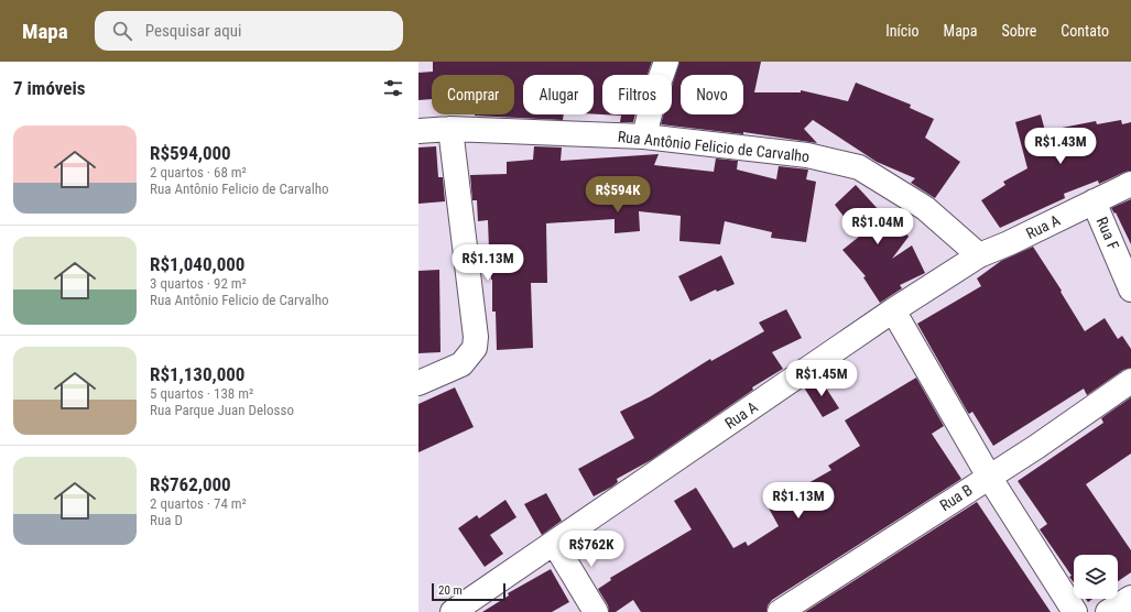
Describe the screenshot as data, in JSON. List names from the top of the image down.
{
  "streets": {
    "street": [
      "Rua Antônio Felicio de Carvalho",
      "Rua A",
      "Rua F",
      "Rua B"
    ]
  },
  "crossings": [
    ["Rua Antônio Felicio de Carvalho", "Rua A"],
    ["Rua A", "Rua F"]
  ],
  "scale_bar": "20 m",
  "page": {
    "header": "Mapa",
    "search": "Pesquisar aqui",
    "nav": [
      "Início",
      "Mapa",
      "Sobre",
      "Contato"
    ],
    "heading": "7 imóveis",
    "chip": [
      "Comprar",
      "Alugar",
      "Filtros",
      "Novo"
    ],
    "list": [
      {
        "name": "R$594,000",
        "note": "2 quartos · 68 m² · Rua Antônio Felicio de Carvalho"
      },
      {
        "name": "R$1,040,000",
        "note": "3 quartos · 92 m² · Rua Antônio Felicio de Carvalho"
      },
      {
        "name": "R$1,130,000",
        "note": "5 quartos · 138 m² · Rua Parque Juan Delosso"
      },
      {
        "name": "R$762,000",
        "note": "2 quartos · 74 m² · Rua D"
      }
    ],
    "price": [
      "R$1.43M",
      "R$594K",
      "R$1.04M",
      "R$1.13M",
      "R$1.45M",
      "R$1.13M",
      "R$762K"
    ],
    "scale": "20 m"
  }
}
